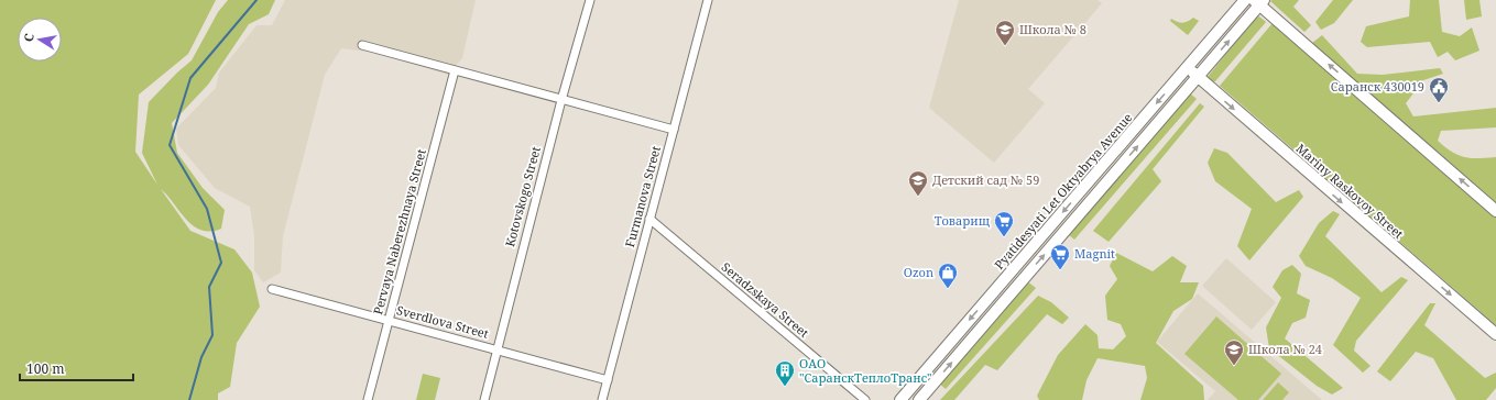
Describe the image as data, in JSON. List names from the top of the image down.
{
  "streets": {
    "main road": ["Pyatidesyati Let Oktyabrya Avenue", "Mariny Raskovoy Street"],
    "street": [
      "Kotovskogo Street",
      "Furmanova Street",
      "Pervaya Naberezhnaya Street",
      "Seradzskaya Street",
      "Sverdlova Street"
    ]
  },
  "crossings": [
    ["Pyatidesyati Let Oktyabrya Avenue", "Mariny Raskovoy Street"],
    ["Kotovskogo Street", "Sverdlova Street"],
    ["Furmanova Street", "Seradzskaya Street"],
    ["Furmanova Street", "Sverdlova Street"],
    ["Pervaya Naberezhnaya Street", "Sverdlova Street"]
  ],
  "places": {
    "school or university": ["Школа № 8", "Детский сад № 59", "Школа № 24"],
    "public building": ["Саранск 430019"],
    "supermarket": ["Товарищ", "Magnit"],
    "shop": ["Ozon"],
    "building": ["ОАО \"СаранскТеплоТранс\""]
  },
  "scale_bar": "100 m",
  "north": "left"
}
